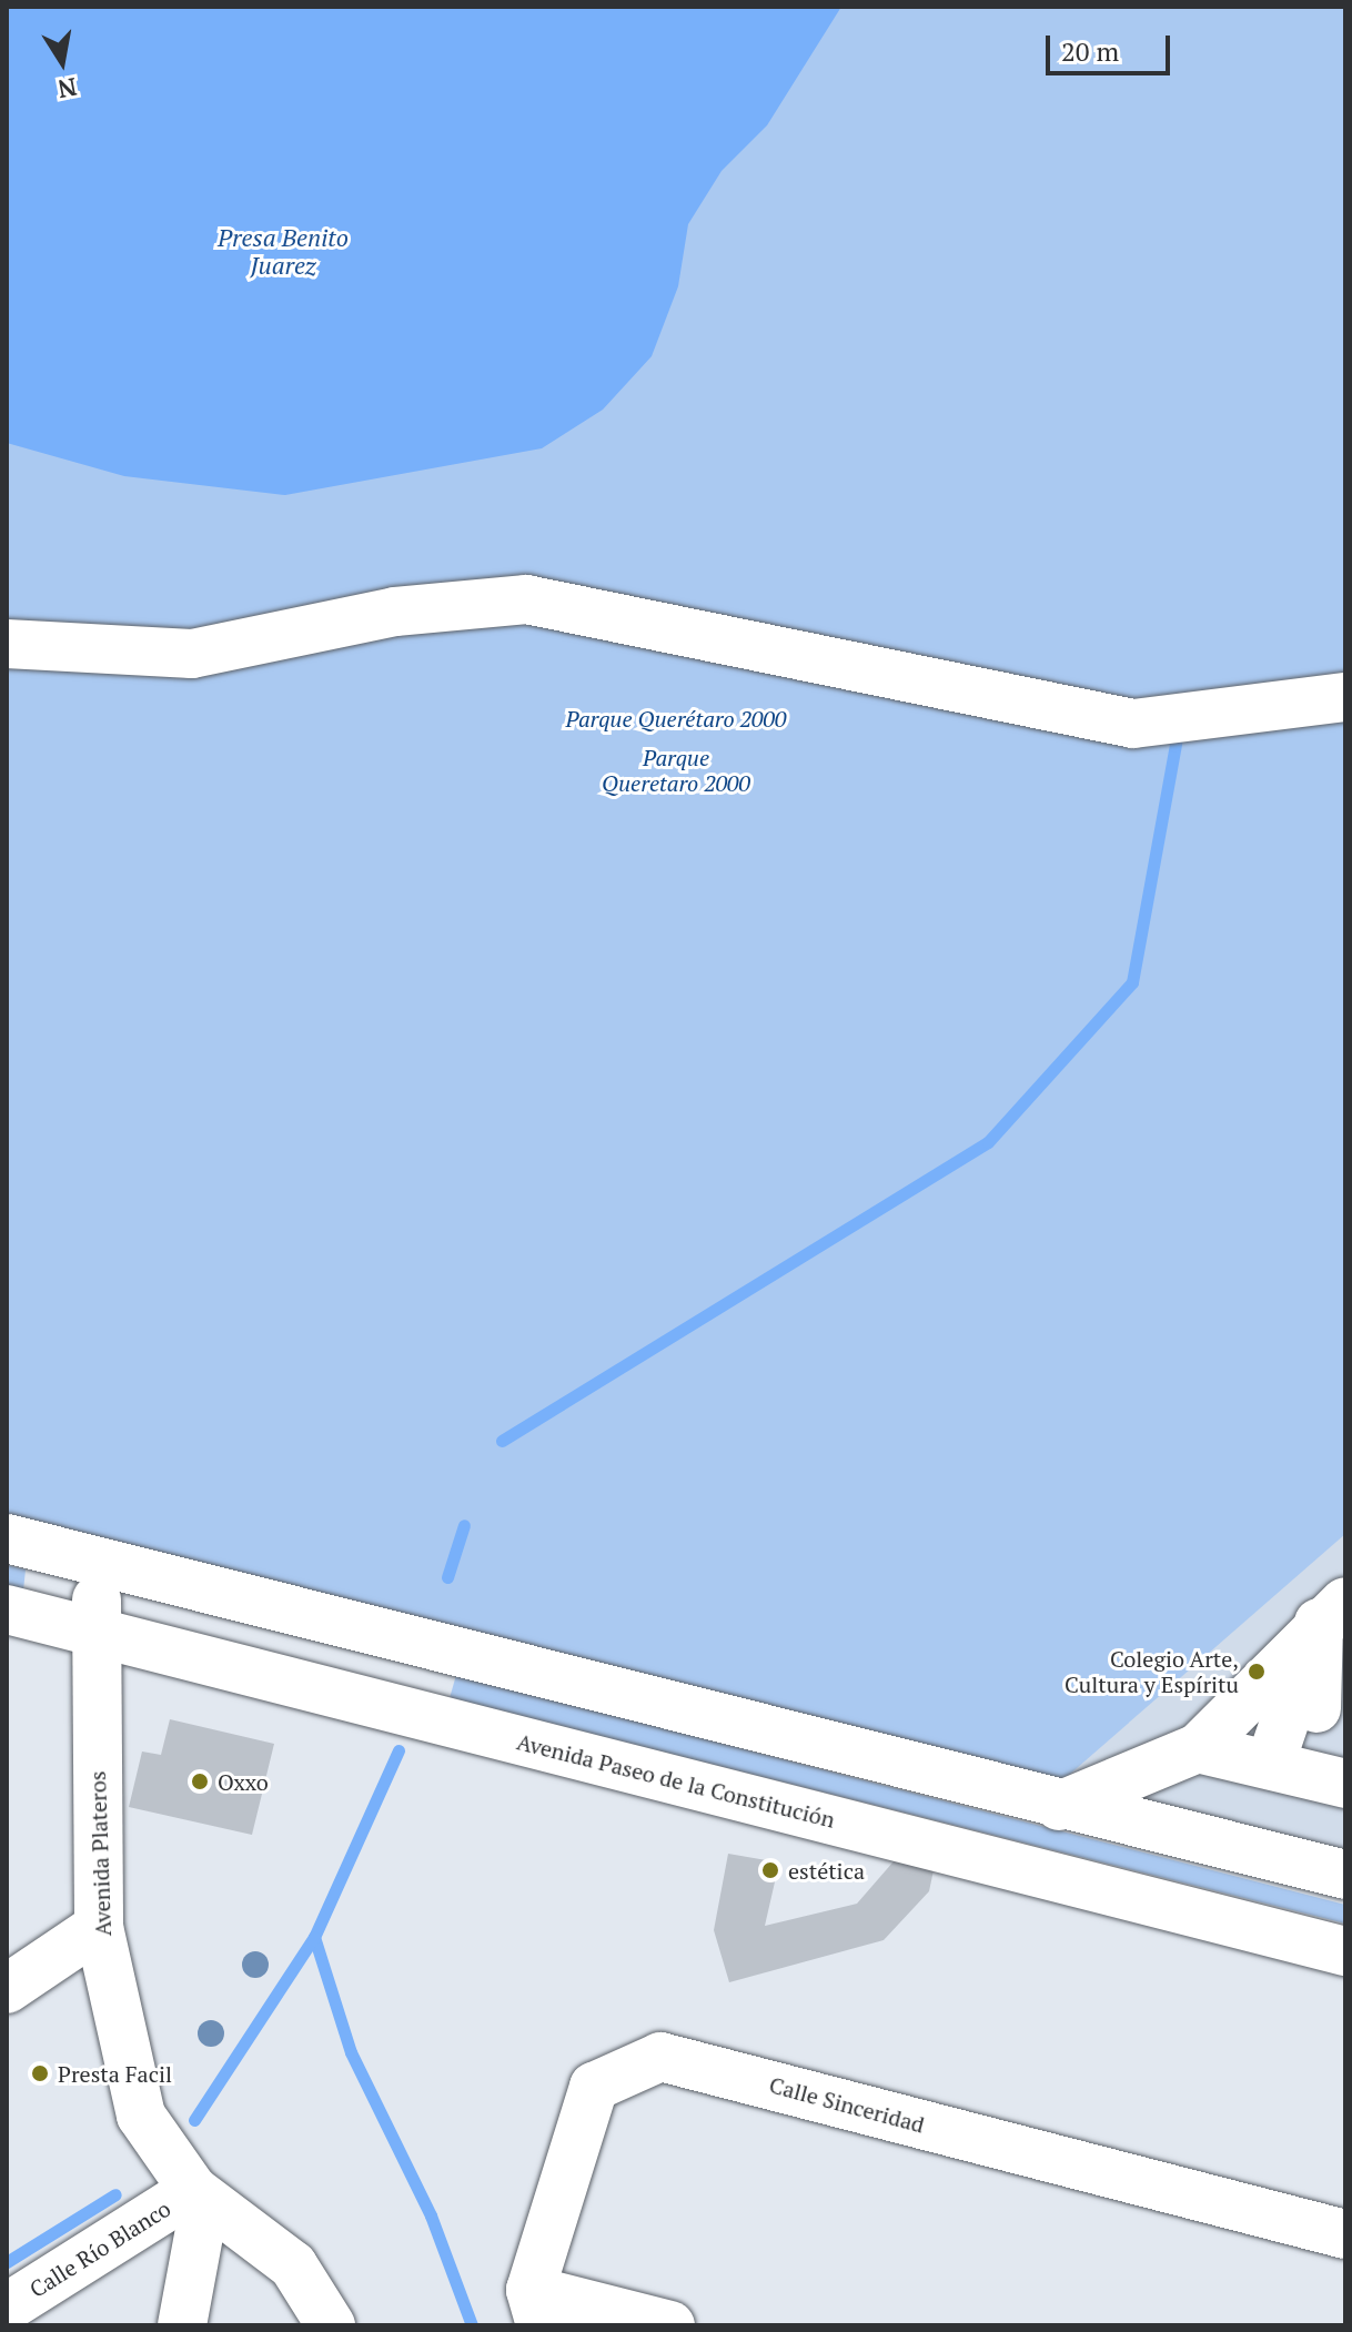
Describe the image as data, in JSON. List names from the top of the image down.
{
  "streets": {
    "street": [
      "Avenida Paseo de la Constitución",
      "Avenida Plateros",
      "Calle Sinceridad",
      "Calle Río Blanco"
    ]
  },
  "crossings": [
    ["Avenida Paseo de la Constitución", "Avenida Plateros"],
    ["Avenida Plateros", "Calle Río Blanco"]
  ],
  "water": ["Presa Benito Juarez"],
  "parks": ["Parque Querétaro 2000", "Parque Queretaro 2000"],
  "places": [
    "Colegio Arte, Cultura y Espíritu",
    "Oxxo",
    "estética",
    "Presta Facil"
  ],
  "scale_bar": "20 m",
  "north": "bottom"
}
